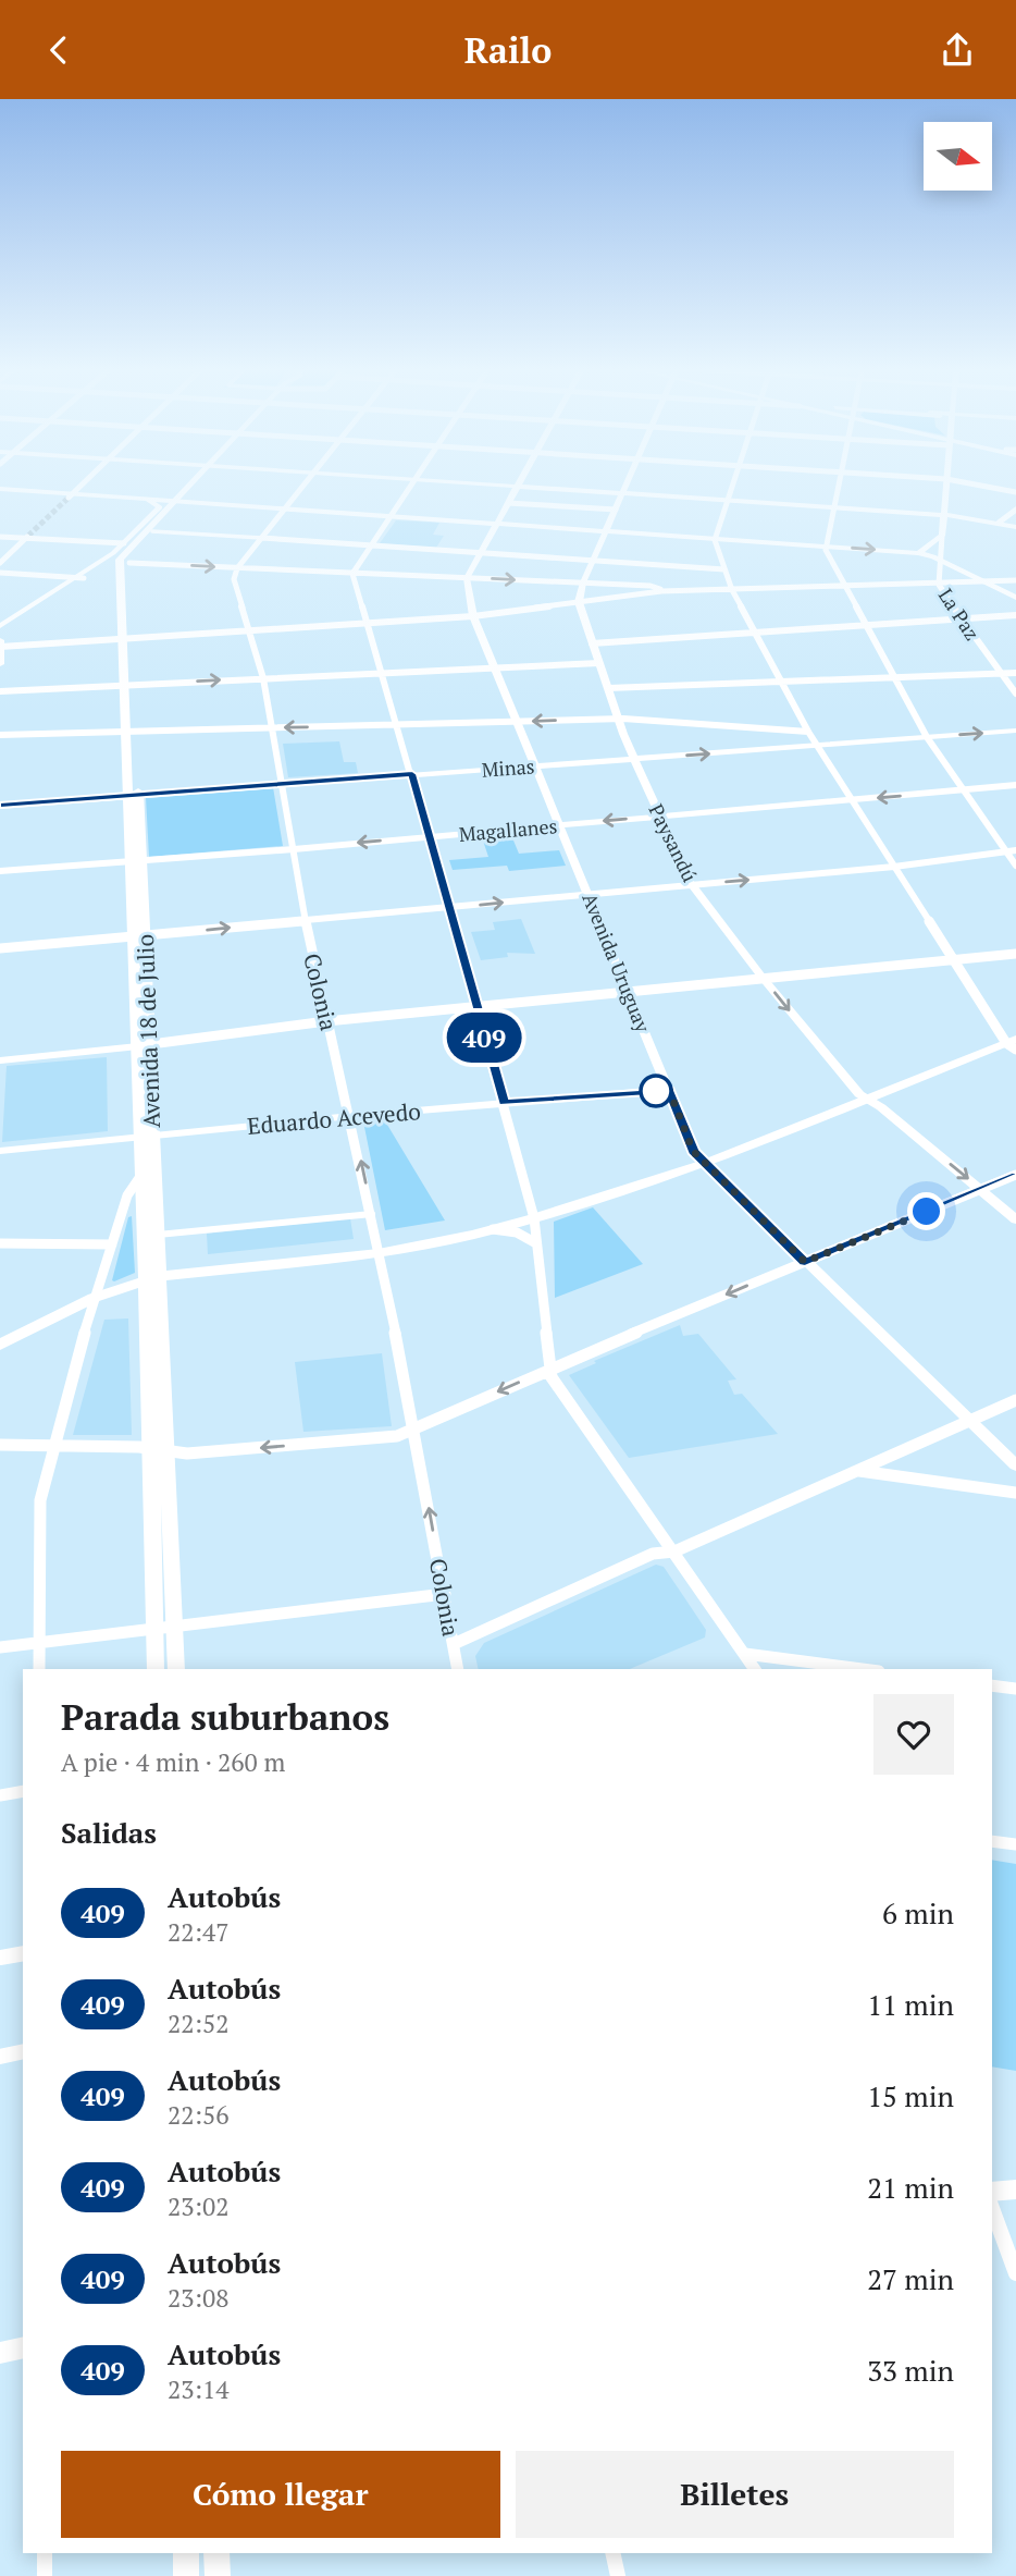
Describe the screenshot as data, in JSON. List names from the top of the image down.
{
  "streets": {
    "main road": ["Avenida 18 de Julio"],
    "street": [
      "La Paz",
      "Minas",
      "Magallanes",
      "Paysandú",
      "Avenida Uruguay",
      "Colonia",
      "Eduardo Acevedo"
    ]
  },
  "crossings": [
    ["Minas", "Paysandú"],
    ["Minas", "Avenida Uruguay"],
    ["Minas", "Colonia"],
    ["Minas", "Avenida 18 de Julio"],
    ["Magallanes", "Paysandú"],
    ["Magallanes", "Avenida Uruguay"],
    ["Magallanes", "Colonia"],
    ["Magallanes", "Avenida 18 de Julio"],
    ["Avenida Uruguay", "Eduardo Acevedo"],
    ["Colonia", "Eduardo Acevedo"],
    ["Avenida 18 de Julio", "Eduardo Acevedo"]
  ],
  "one_way": ["Paysandú"],
  "lines": ["bus line 409"],
  "north": "right",
  "page": {
    "header": "Railo",
    "on_map": "409",
    "heading": [
      ["Parada suburbanos", "A pie · 4 min · 260 m"],
      "Salidas"
    ],
    "list": [
      {
        "mark": "409",
        "name": "Autobús",
        "note": "22:47",
        "value": "6 min"
      },
      {
        "mark": "409",
        "name": "Autobús",
        "note": "22:52",
        "value": "11 min"
      },
      {
        "mark": "409",
        "name": "Autobús",
        "note": "22:56",
        "value": "15 min"
      },
      {
        "mark": "409",
        "name": "Autobús",
        "note": "23:02",
        "value": "21 min"
      },
      {
        "mark": "409",
        "name": "Autobús",
        "note": "23:08",
        "value": "27 min"
      },
      {
        "mark": "409",
        "name": "Autobús",
        "note": "23:14",
        "value": "33 min"
      }
    ],
    "buttons": ["Cómo llegar", "Billetes"]
  }
}
